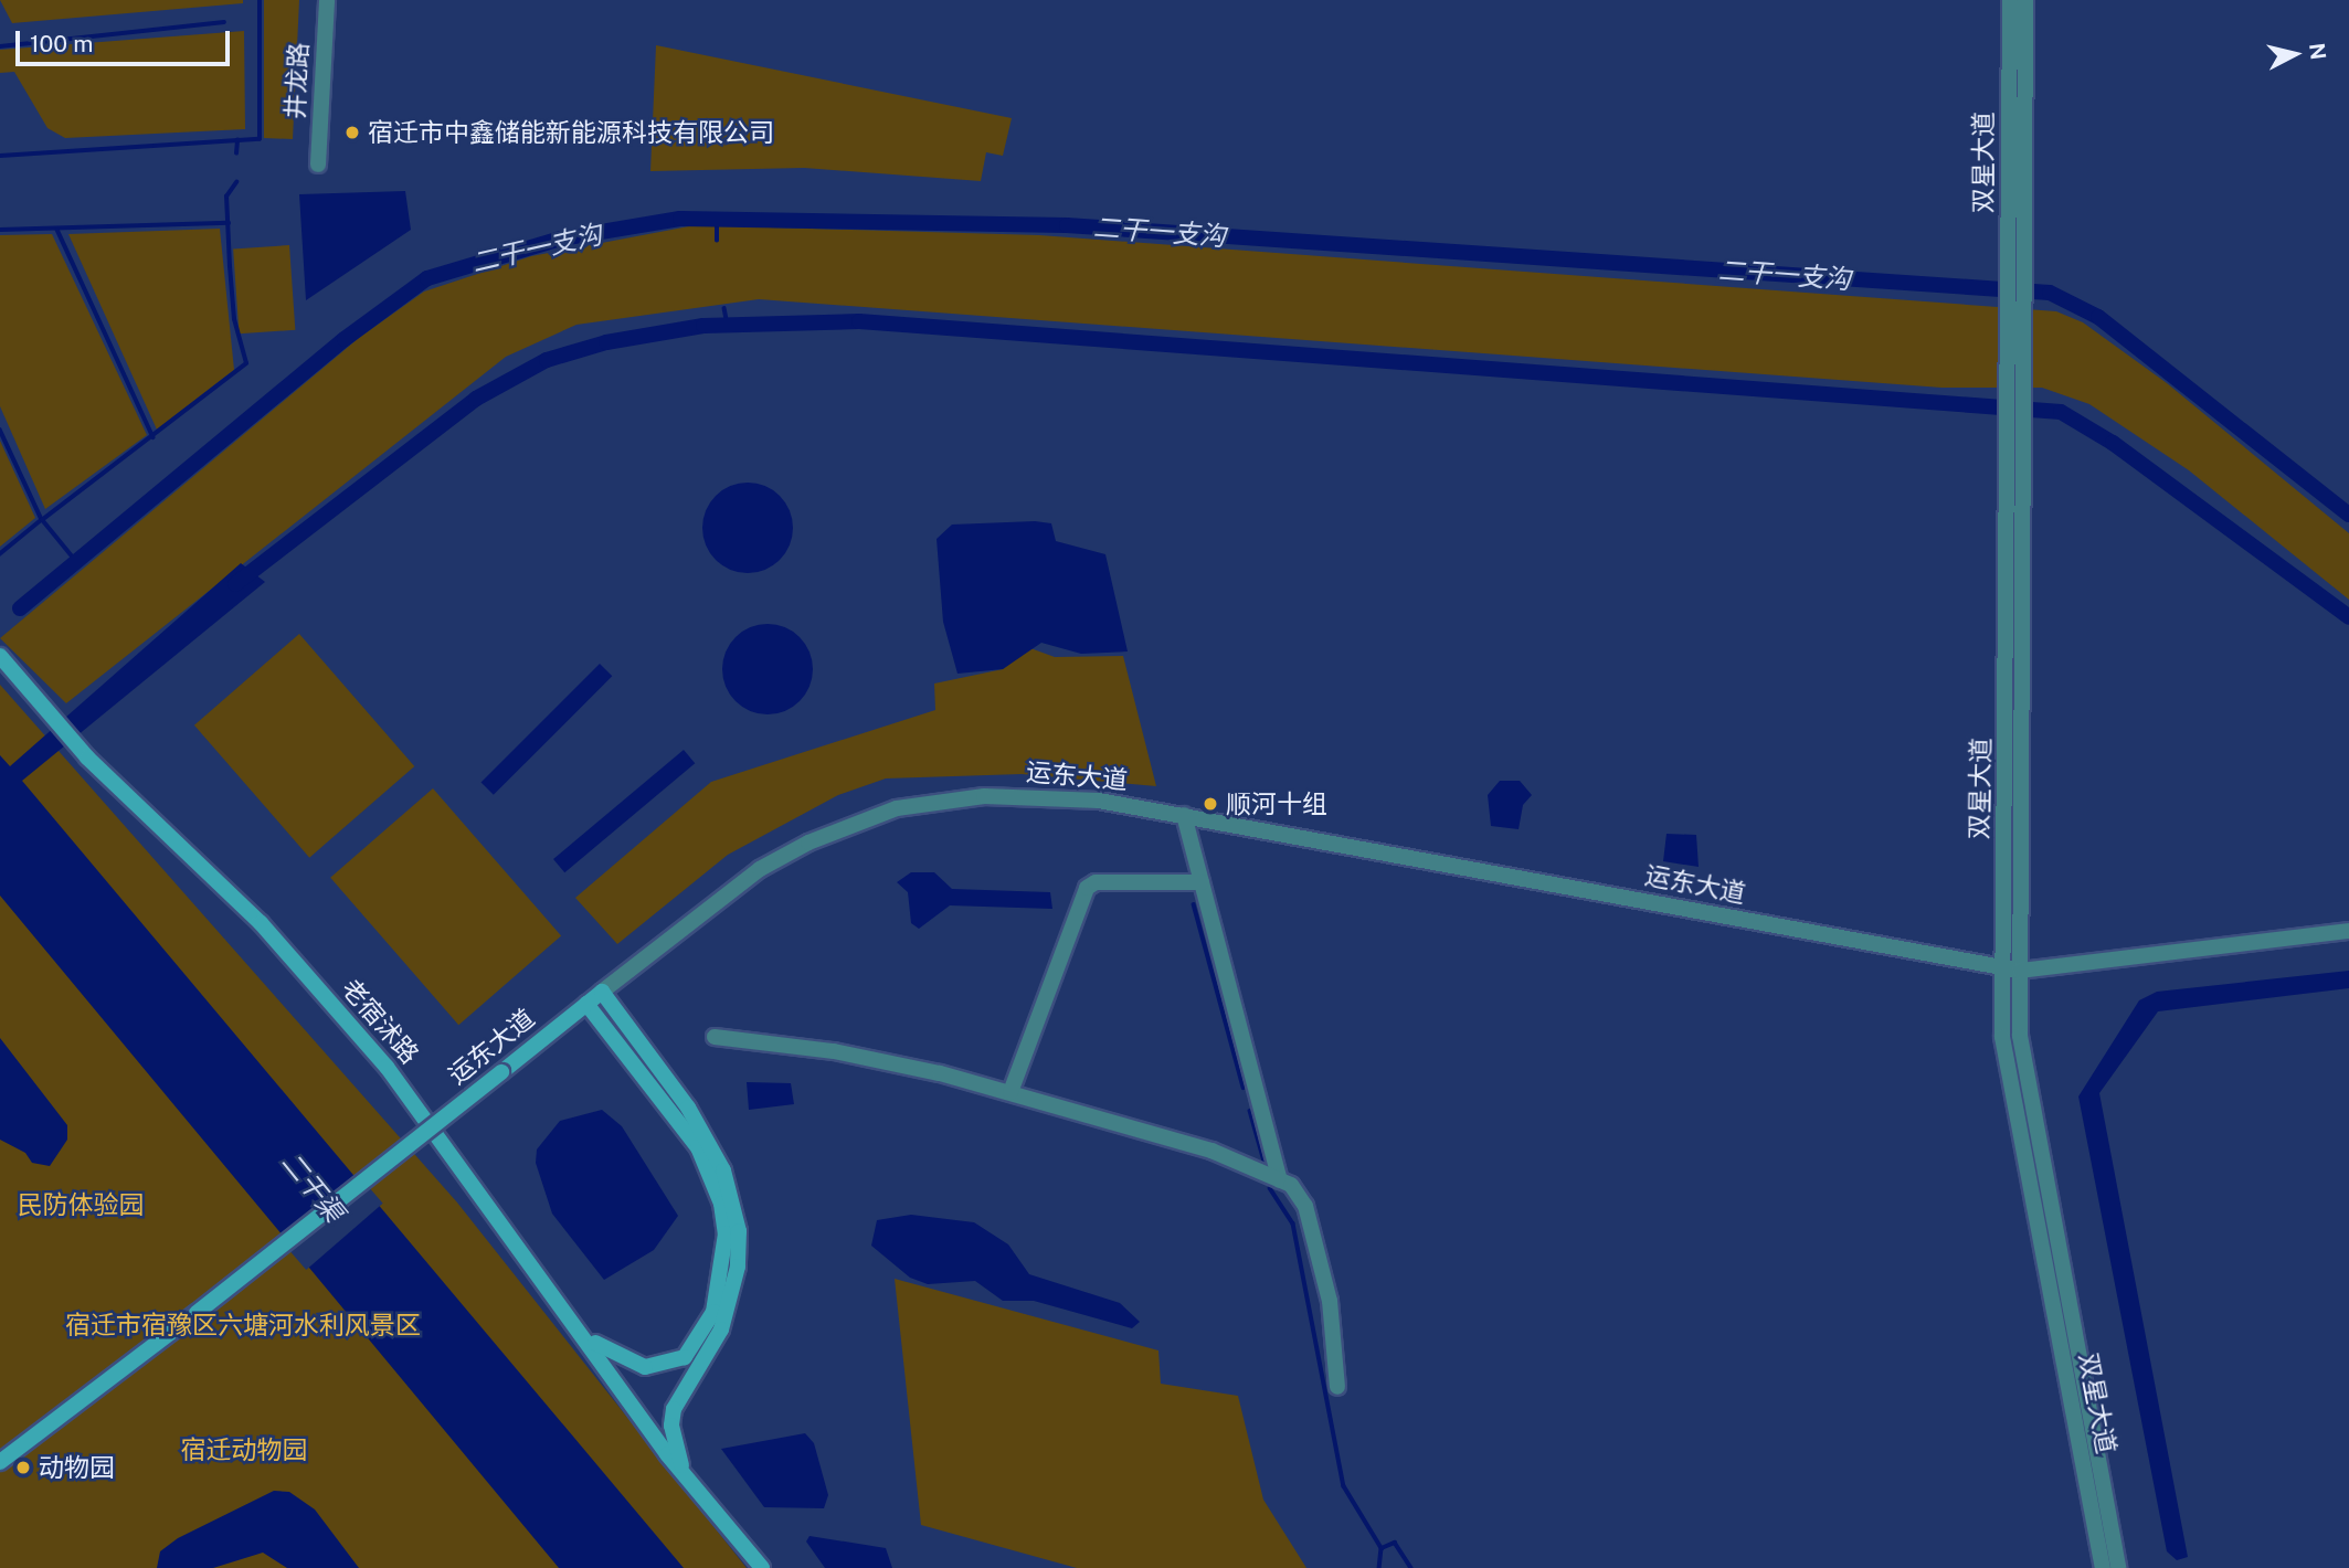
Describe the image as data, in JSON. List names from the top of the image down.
{
  "streets": {
    "main road": ["运东大道", "老宿沭路"],
    "street": ["井龙路", "双星大道"]
  },
  "crossings": [
    ["双星大道", "运东大道"]
  ],
  "water": ["二干一支沟", "二干渠"],
  "parks": ["民防体验园", "宿迁市宿豫区六塘河水利风景区", "宿迁动物园"],
  "places": ["宿迁市中鑫储能新能源科技有限公司", "顺河十组", "动物园"],
  "scale_bar": "100 m",
  "north": "right"
}
